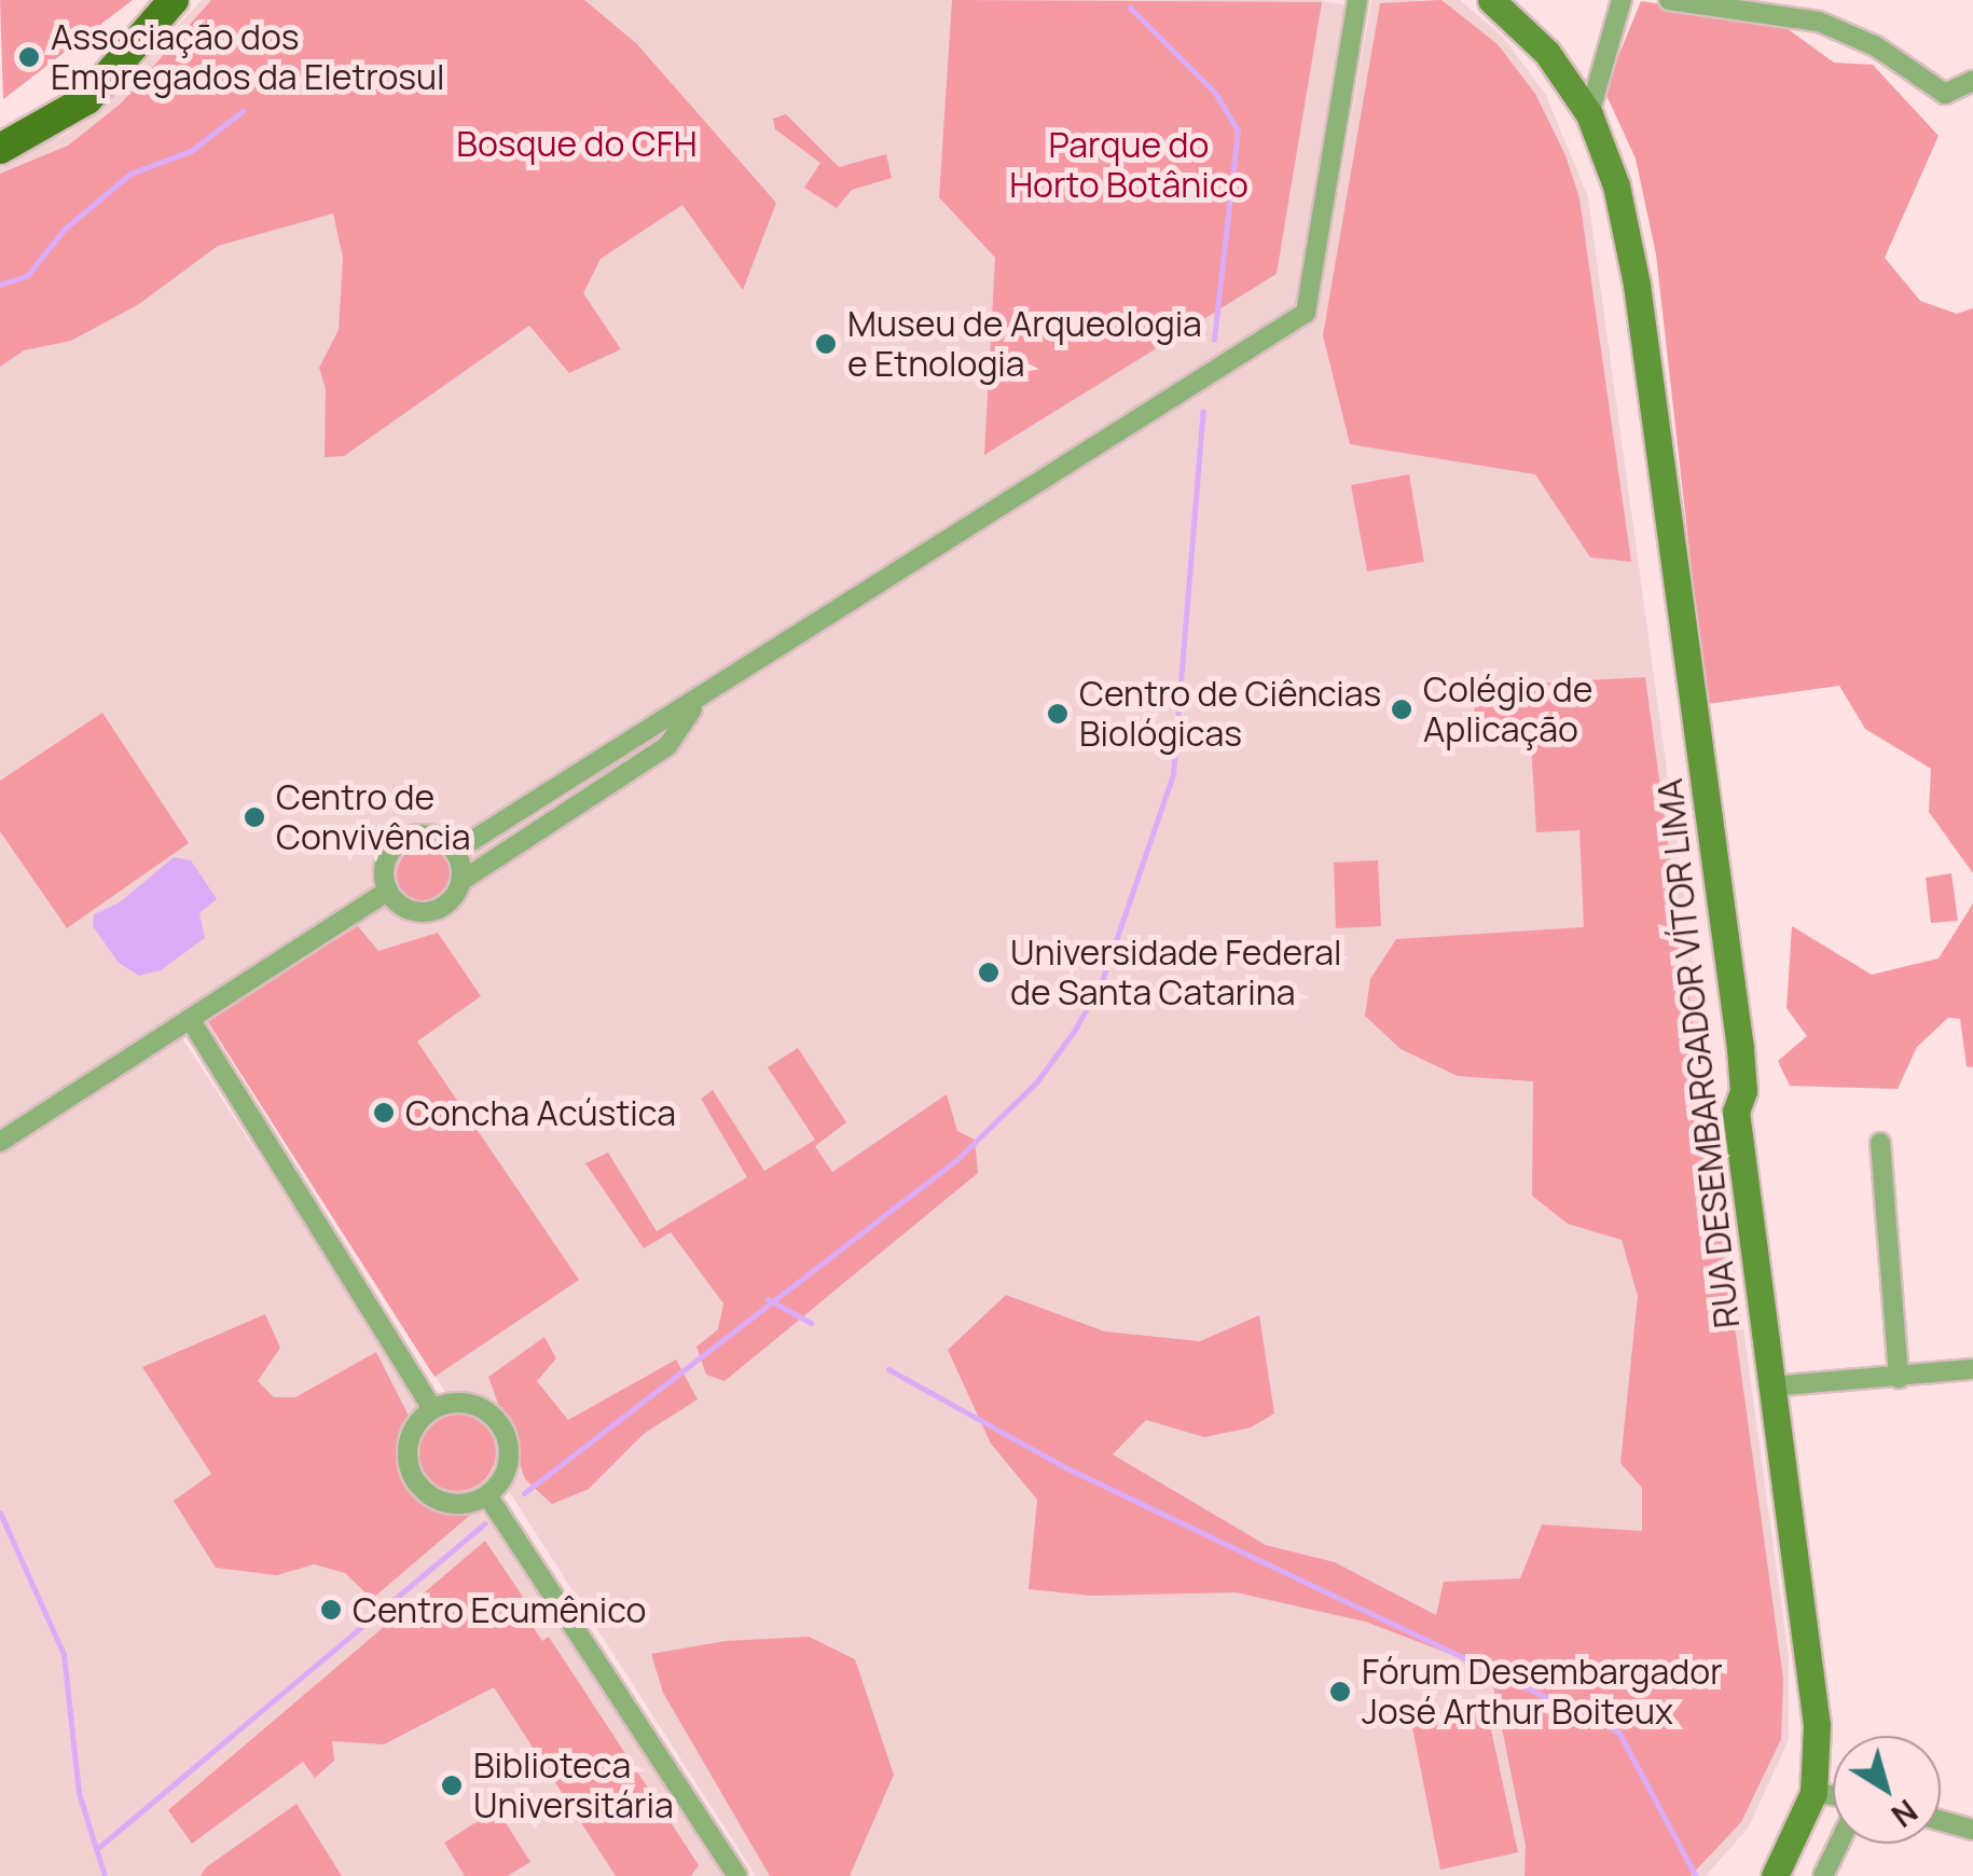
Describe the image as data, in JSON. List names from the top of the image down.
{
  "streets": {
    "main road": ["RUA DESEMBARGADOR VÍTOR LIMA"]
  },
  "parks": ["Bosque do CFH", "Parque do Horto Botânico"],
  "places": [
    "Associação dos Empregados da Eletrosul",
    "Museu de Arqueologia e Etnologia",
    "Colégio de Aplicação",
    "Centro de Ciências Biológicas",
    "Centro de Convivência",
    "Universidade Federal de Santa Catarina",
    "Concha Acústica",
    "Centro Ecumênico",
    "Fórum Desembargador José Arthur Boiteux",
    "Biblioteca Universitária"
  ],
  "north": "bottom right"
}
